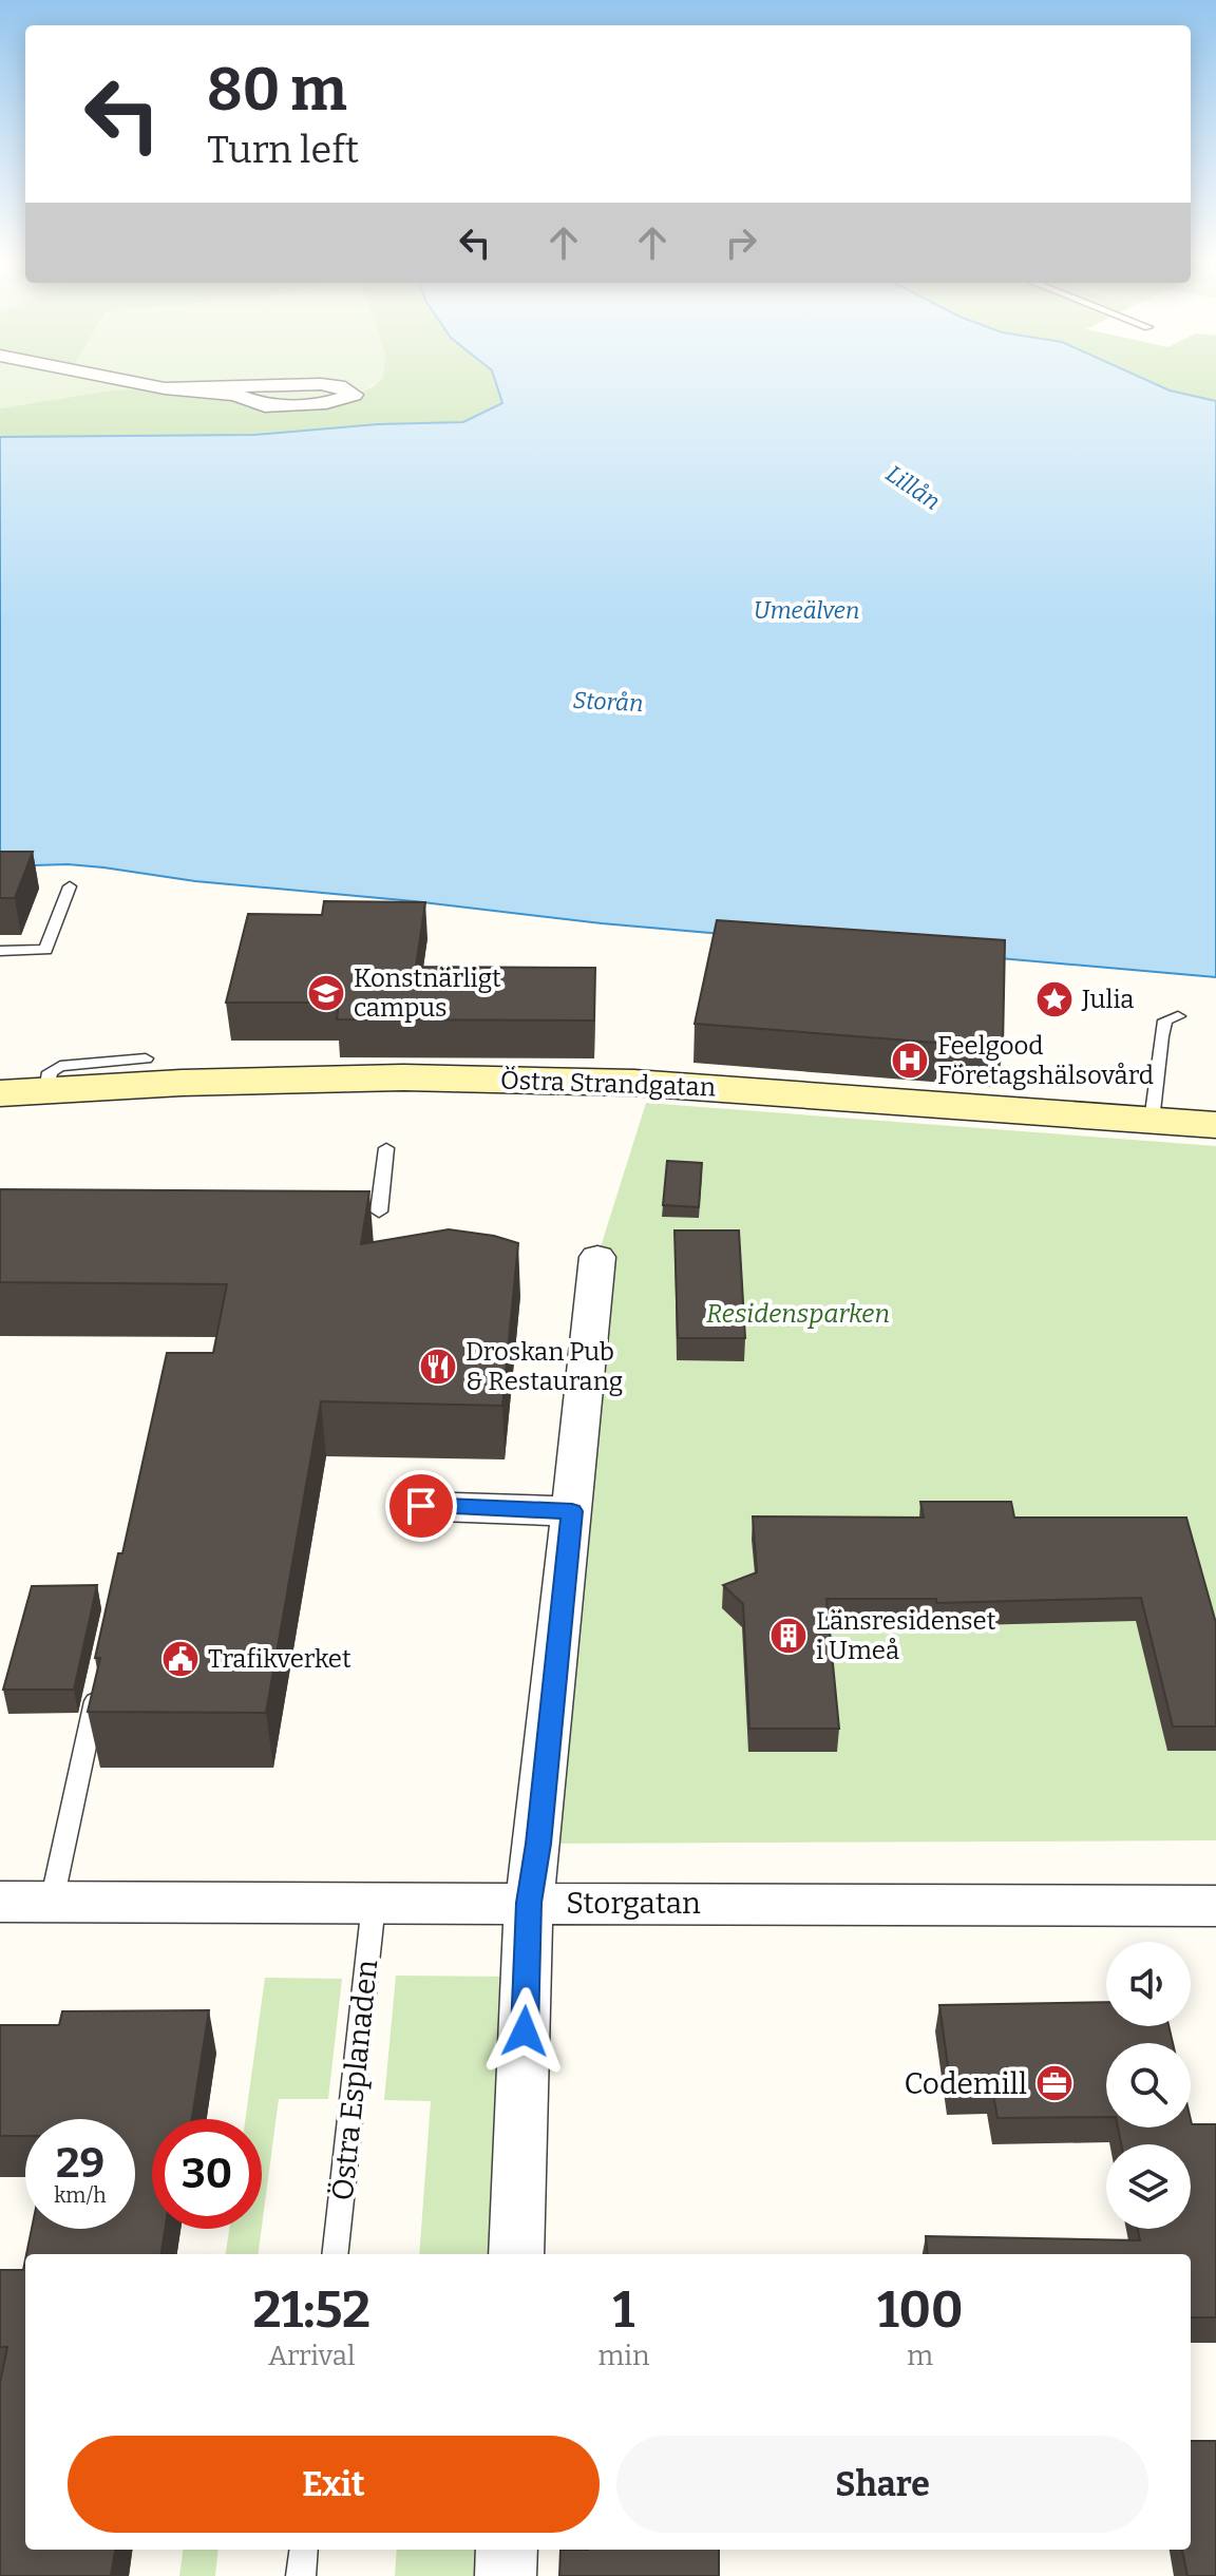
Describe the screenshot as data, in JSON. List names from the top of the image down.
{
  "streets": {
    "street": ["Östra Strandgatan", "Storgatan"],
    "lane": ["Östra Esplanaden"]
  },
  "crossings": [
    ["Storgatan", "Östra Esplanaden"]
  ],
  "water": ["Lillån", "Umeälven", "Storån"],
  "parks": ["Residensparken"],
  "places": {
    "school or university": ["Konstnärligt campus"],
    "place": ["Julia"],
    "hospital": ["Feelgood Företagshälsovård"],
    "restaurant": ["Droskan Pub & Restaurang"],
    "building": ["Länsresidenset i Umeå"],
    "public building": ["Trafikverket"],
    "office": ["Codemill"]
  },
  "page": {
    "turn": ["80 m", "Turn left"],
    "speed": "29 km/h",
    "limit": "30",
    "eta": [
      "21:52",
      "Arrival",
      "1",
      "min",
      "100",
      "m"
    ],
    "buttons": ["Exit", "Share"]
  }
}
